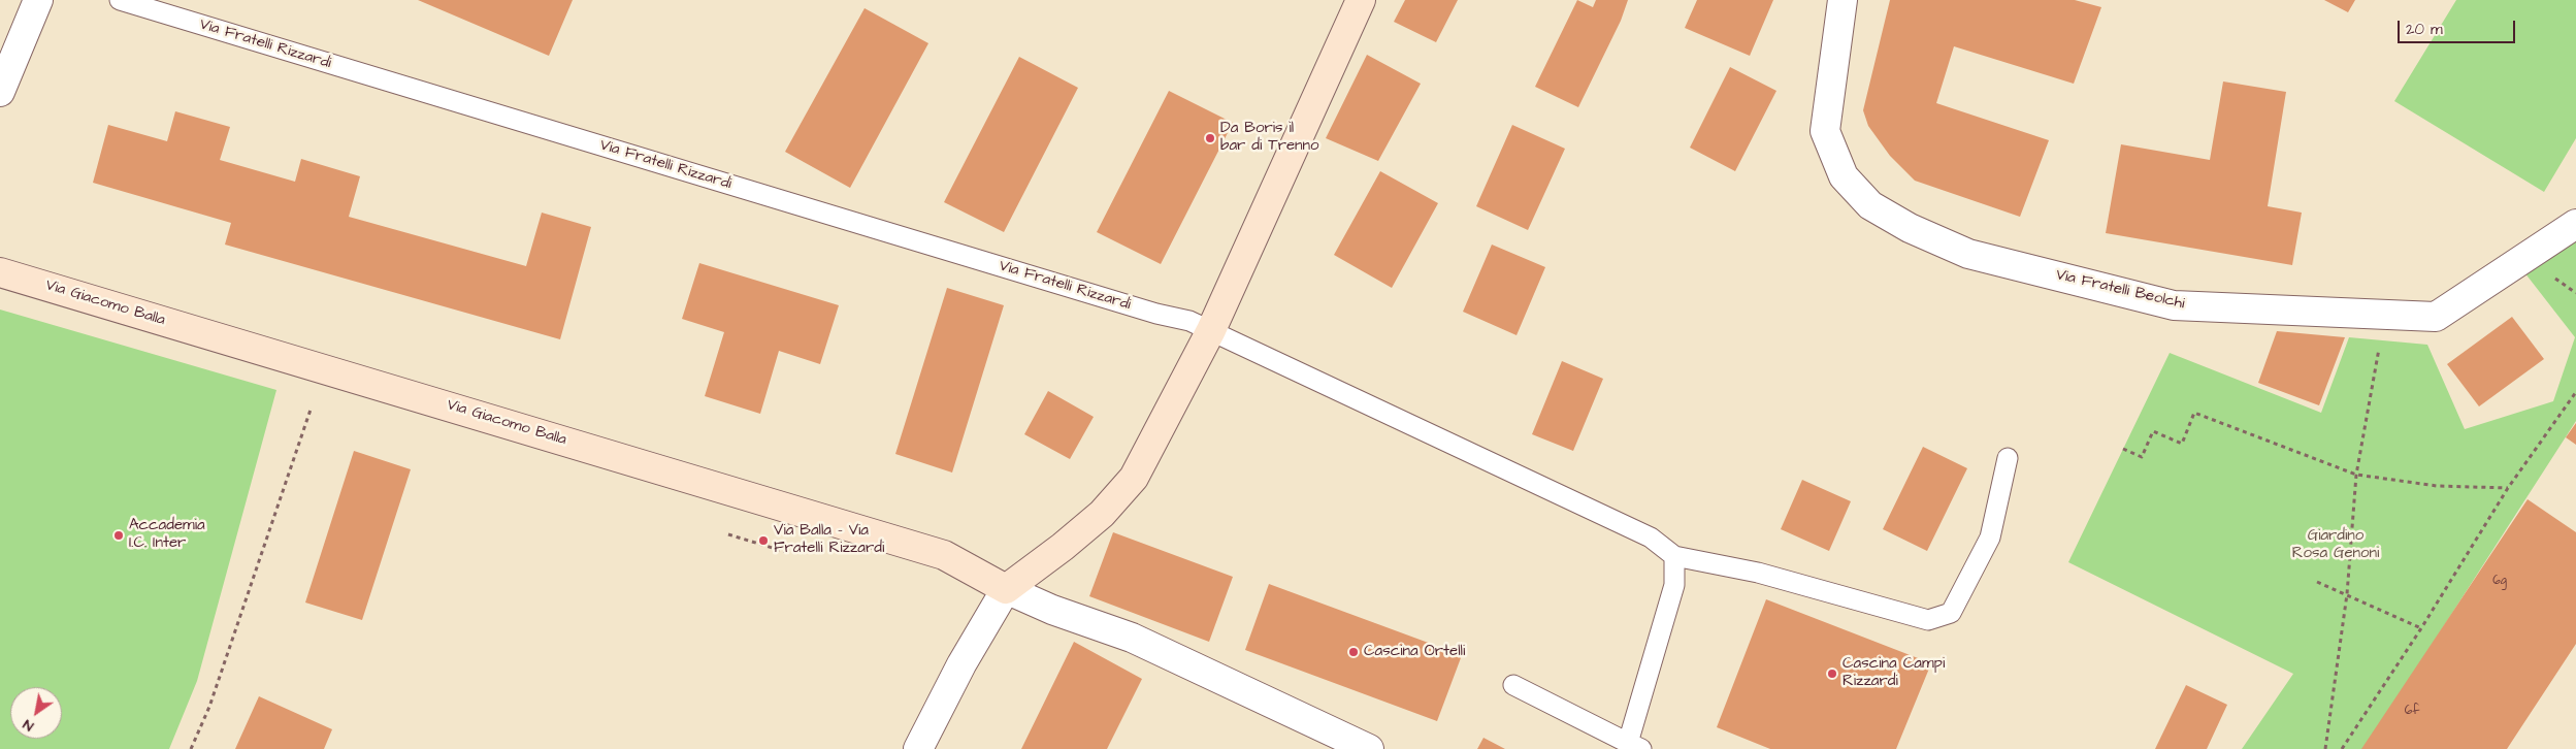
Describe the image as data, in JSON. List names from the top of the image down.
{
  "streets": {
    "street": ["Via Fratelli Beolchi", "Via Giacomo Balla"],
    "lane": ["Via Fratelli Rizzardi"]
  },
  "parks": ["Giardino Rosa Genoni"],
  "places": [
    "Da Boris il bar di Trenno",
    "Accademia I.C. Inter",
    "Via Balla - Via Fratelli Rizzardi",
    "Cascina Ortelli",
    "Cascina Campi Rizzardi"
  ],
  "house_numbers": ["6g", "6f"],
  "scale_bar": "20 m",
  "north": "bottom left"
}
